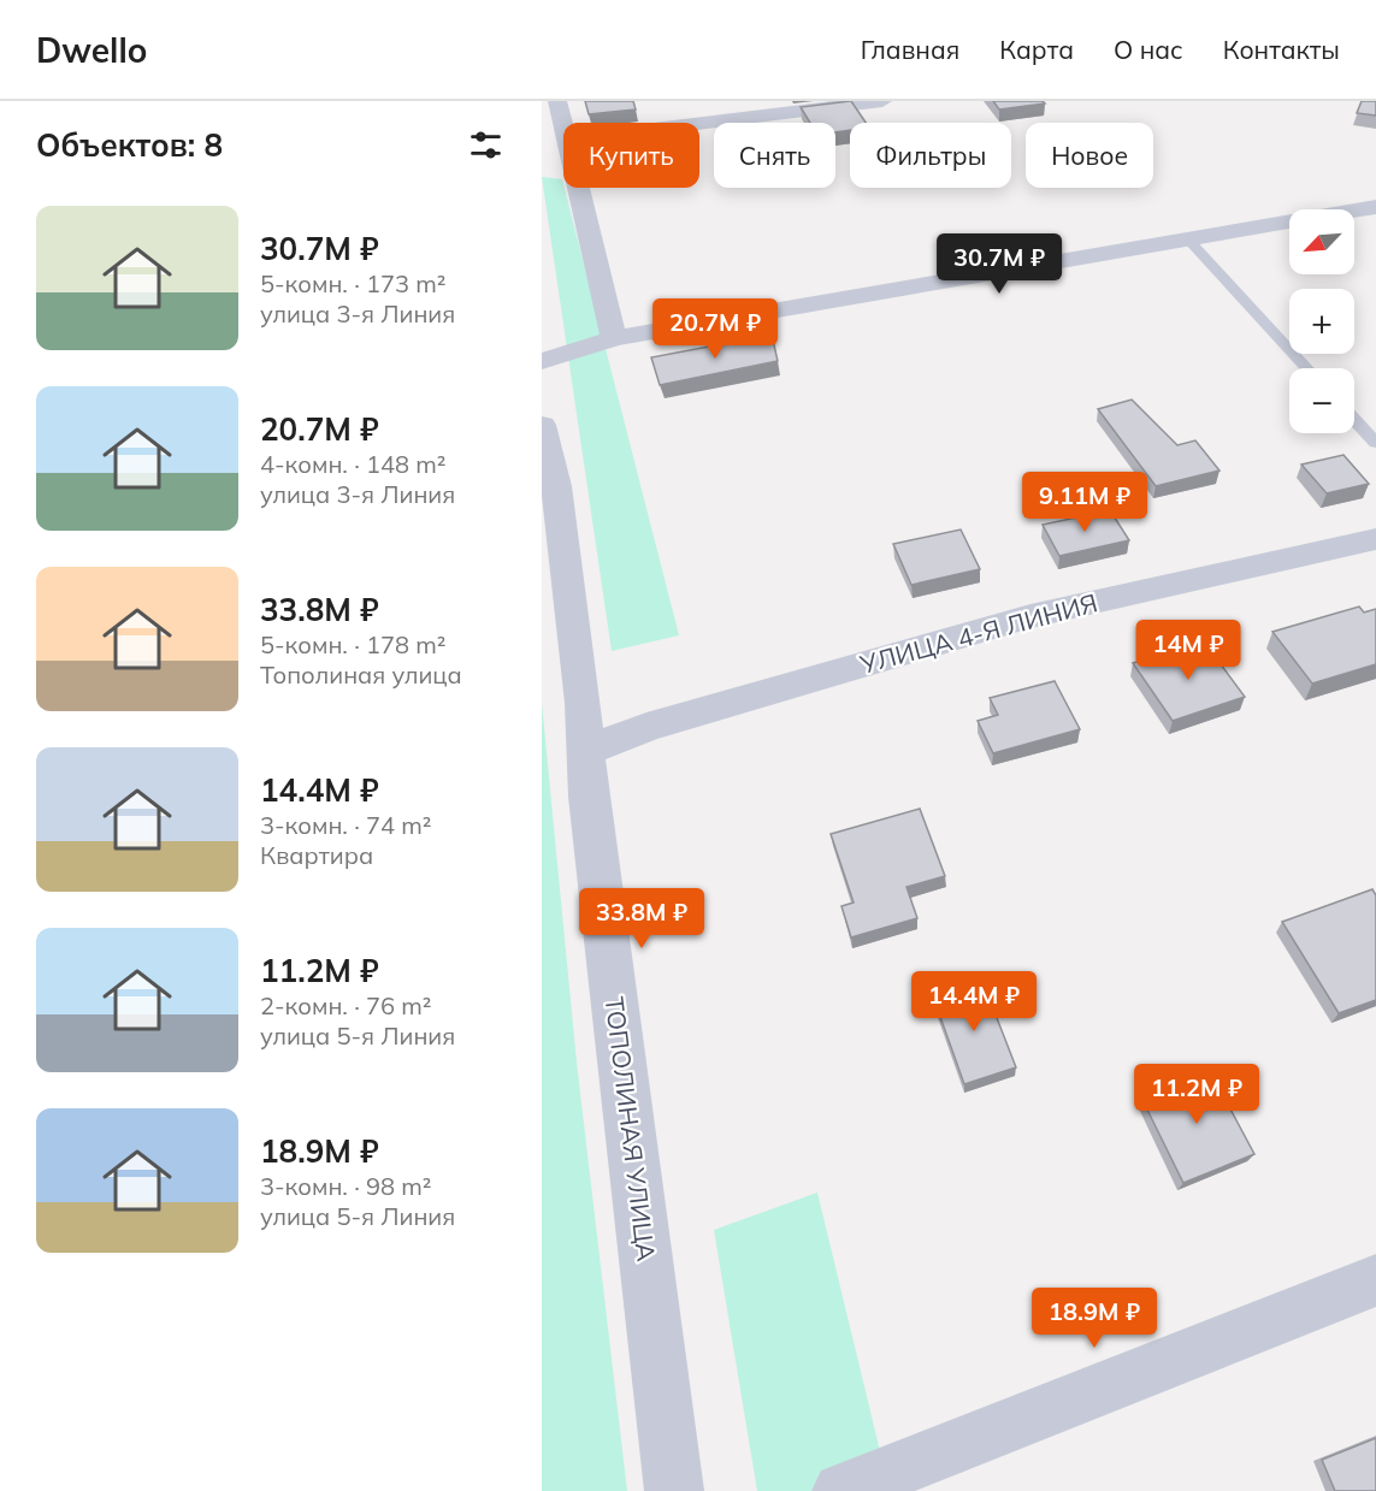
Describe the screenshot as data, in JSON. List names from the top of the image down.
{
  "streets": {
    "street": ["УЛИЦА 4-Я ЛИНИЯ", "ТОПОЛИНАЯ УЛИЦА"]
  },
  "crossings": [
    ["УЛИЦА 4-Я ЛИНИЯ", "ТОПОЛИНАЯ УЛИЦА"]
  ],
  "north": "bottom left",
  "page": {
    "header": "Dwello",
    "nav": [
      "Главная",
      "Карта",
      "О нас",
      "Контакты"
    ],
    "heading": "Объектов: 8",
    "chip": [
      "Купить",
      "Снять",
      "Фильтры",
      "Новое"
    ],
    "list": [
      {
        "name": "30.7M ₽",
        "note": "5-комн. · 173 m² · улица 3-я Линия"
      },
      {
        "name": "20.7M ₽",
        "note": "4-комн. · 148 m² · улица 3-я Линия"
      },
      {
        "name": "33.8M ₽",
        "note": "5-комн. · 178 m² · Тополиная улица"
      },
      {
        "name": "14.4M ₽",
        "note": "3-комн. · 74 m² · Квартира"
      },
      {
        "name": "11.2M ₽",
        "note": "2-комн. · 76 m² · улица 5-я Линия"
      },
      {
        "name": "18.9M ₽",
        "note": "3-комн. · 98 m² · улица 5-я Линия"
      }
    ],
    "map_buttons": ["+", "−"],
    "price": [
      "30.7M ₽",
      "20.7M ₽",
      "9.11M ₽",
      "14M ₽",
      "33.8M ₽",
      "14.4M ₽",
      "11.2M ₽",
      "18.9M ₽"
    ]
  }
}
